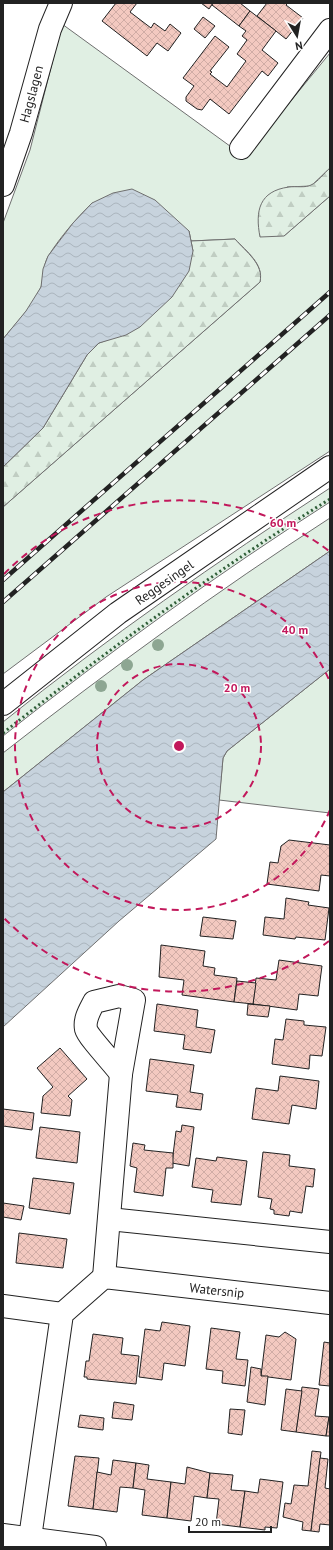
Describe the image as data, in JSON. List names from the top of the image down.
{
  "streets": {
    "street": ["Hagslagen", "Reggesingel", "Watersnip"]
  },
  "scale_bar": "20 m",
  "north": "bottom",
  "rings": ["60 m", "40 m", "20 m"]
}
